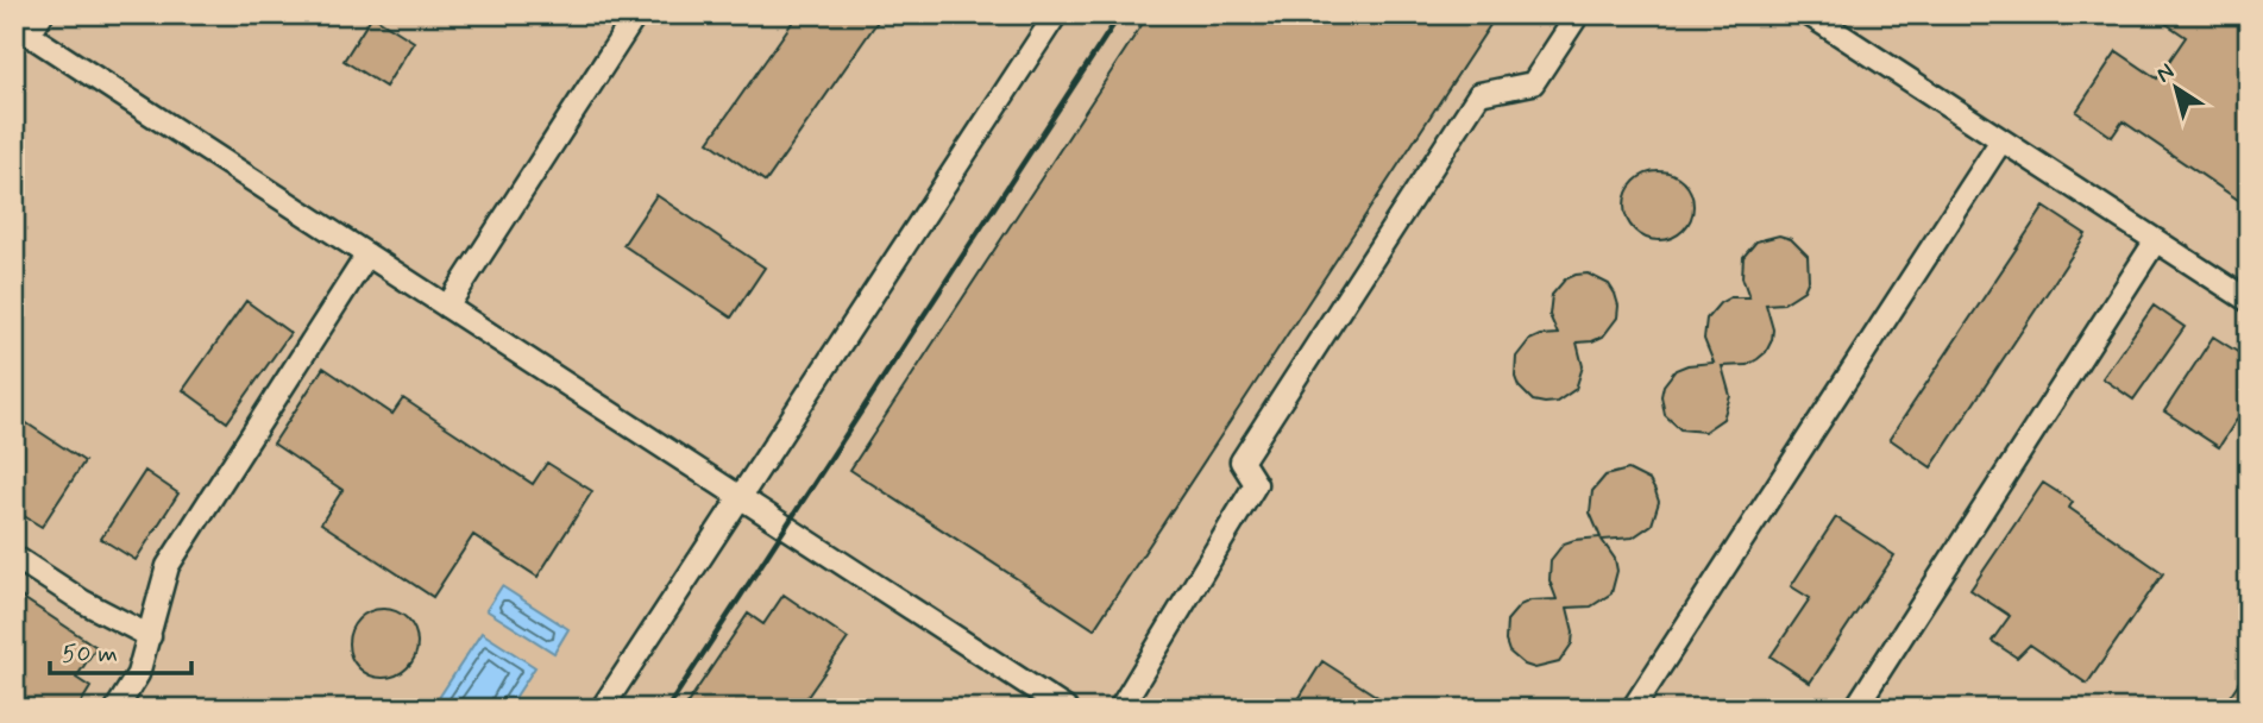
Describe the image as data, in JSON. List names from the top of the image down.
{
  "scale_bar": "50 m",
  "north": "top left"
}
